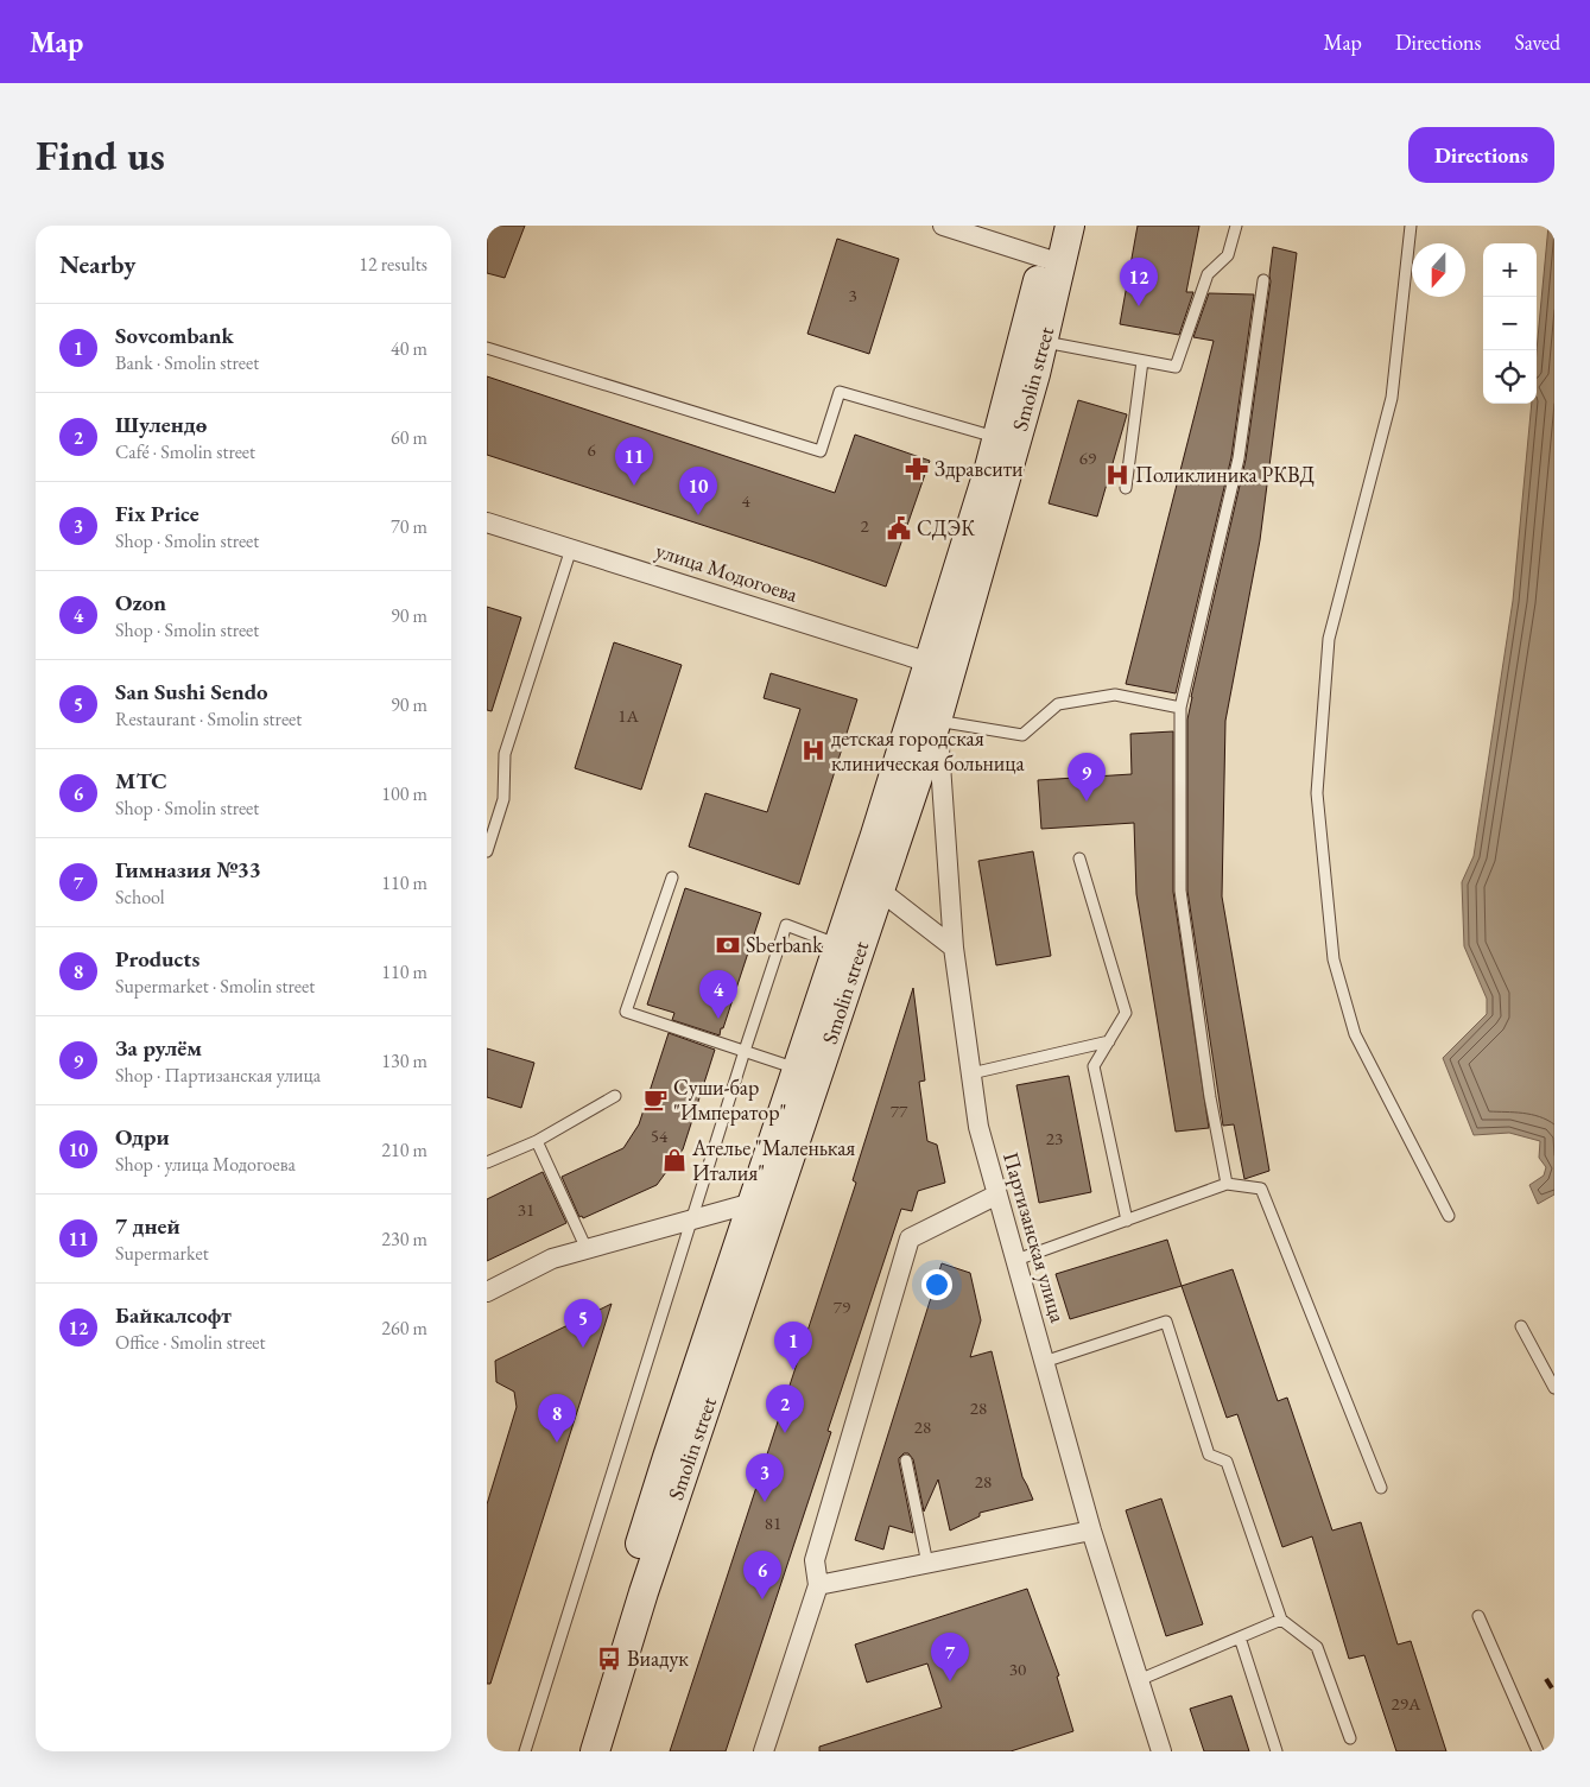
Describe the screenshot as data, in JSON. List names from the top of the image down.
{
  "streets": {
    "main road": ["Smolin street"],
    "street": ["улица Модогоева", "Партизанская улица"]
  },
  "crossings": [
    ["Smolin street", "улица Модогоева"],
    ["Smolin street", "Партизанская улица"]
  ],
  "places": {
    "pharmacy": ["Здравсити"],
    "hospital": ["Поликлиника РКВД", "детская городская клиническая больница"],
    "public building": ["СДЭК"],
    "bank": ["Sberbank"],
    "cafe": ["Суши-бар \"Император\""],
    "shop": ["Ателье \"Маленькая Италия\""],
    "bus stop": ["Виадук"]
  },
  "house_numbers": [
    "3",
    "6",
    "69",
    "4",
    "2",
    "1А",
    "77",
    "54",
    "23",
    "31",
    "79",
    "28",
    "28",
    "28",
    "81",
    "30",
    "29А"
  ],
  "north": "bottom",
  "page": {
    "header": "Map",
    "nav": ["Map", "Directions", "Saved"],
    "buttons": "Directions",
    "title": "Find us",
    "heading": ["Nearby", "12 results"],
    "map_buttons": ["+", "−"],
    "pins": [
      "12",
      "11",
      "10",
      "9",
      "4",
      "5",
      "1",
      "2",
      "8",
      "3",
      "6",
      "7"
    ],
    "list": [
      {
        "mark": "1",
        "name": "Sovcombank",
        "note": "Bank · Smolin street",
        "value": "40 m"
      },
      {
        "mark": "2",
        "name": "Шулендө",
        "note": "Café · Smolin street",
        "value": "60 m"
      },
      {
        "mark": "3",
        "name": "Fix Price",
        "note": "Shop · Smolin street",
        "value": "70 m"
      },
      {
        "mark": "4",
        "name": "Ozon",
        "note": "Shop · Smolin street",
        "value": "90 m"
      },
      {
        "mark": "5",
        "name": "San Sushi Sendo",
        "note": "Restaurant · Smolin street",
        "value": "90 m"
      },
      {
        "mark": "6",
        "name": "МТС",
        "note": "Shop · Smolin street",
        "value": "100 m"
      },
      {
        "mark": "7",
        "name": "Гимназия №33",
        "note": "School",
        "value": "110 m"
      },
      {
        "mark": "8",
        "name": "Products",
        "note": "Supermarket · Smolin street",
        "value": "110 m"
      },
      {
        "mark": "9",
        "name": "За рулём",
        "note": "Shop · Партизанская улица",
        "value": "130 m"
      },
      {
        "mark": "10",
        "name": "Одри",
        "note": "Shop · улица Модогоева",
        "value": "210 m"
      },
      {
        "mark": "11",
        "name": "7 дней",
        "note": "Supermarket",
        "value": "230 m"
      },
      {
        "mark": "12",
        "name": "Байкалсофт",
        "note": "Office · Smolin street",
        "value": "260 m"
      }
    ]
  }
}
